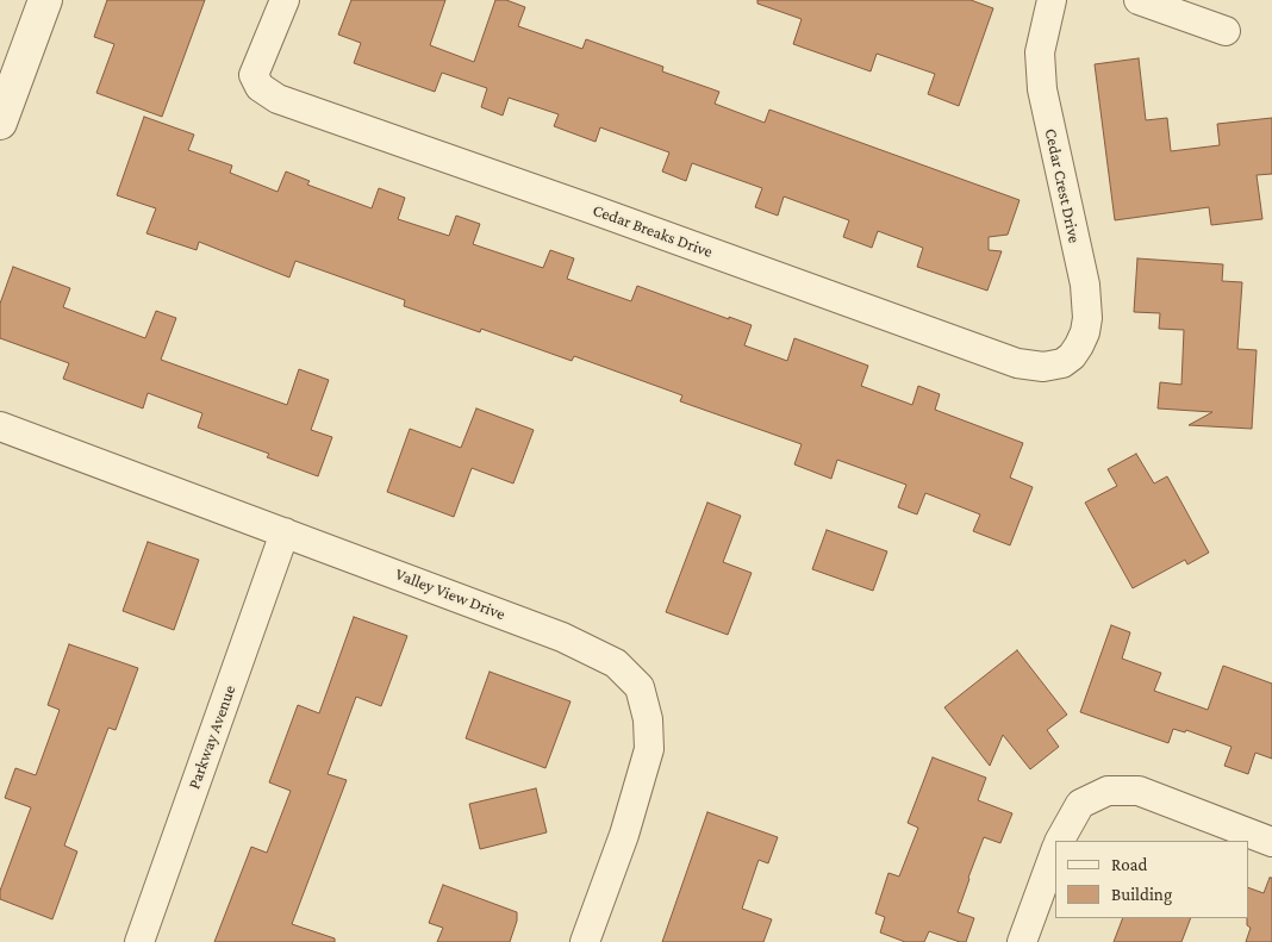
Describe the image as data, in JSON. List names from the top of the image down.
{
  "streets": {
    "street": [
      "Cedar Crest Drive",
      "Cedar Breaks Drive",
      "Valley View Drive",
      "Parkway Avenue"
    ]
  },
  "crossings": [
    ["Cedar Crest Drive", "Cedar Breaks Drive"],
    ["Valley View Drive", "Parkway Avenue"]
  ],
  "legend": ["Road", "Building"]
}
